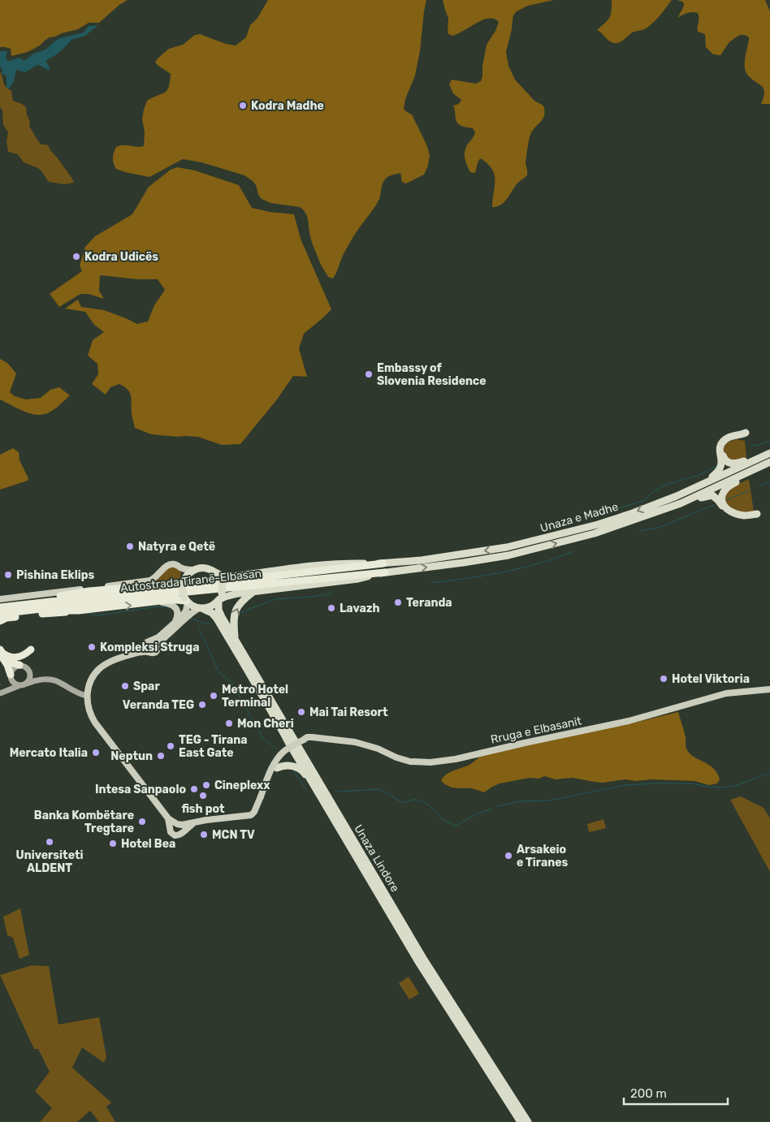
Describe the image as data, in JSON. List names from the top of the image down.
{
  "streets": {
    "highway": ["Unaza e Madhe", "Autostrada Tiranë-Elbasan", "Unaza Lindore"],
    "main road": ["Rruga e Elbasanit"]
  },
  "crossings": [
    ["Unaza e Madhe", "Autostrada Tiranë-Elbasan"],
    ["Unaza e Madhe", "Unaza Lindore"]
  ],
  "places": [
    "Kodra Madhe",
    "Kodra Udicës",
    "Embassy of Slovenia Residence",
    "Natyra e Qetë",
    "Pishina Eklips",
    "Teranda",
    "Lavazh",
    "Kompleksi Struga",
    "Hotel Viktoria",
    "Spar",
    "Metro Hotel Terminal",
    "Veranda TEG",
    "Mai Tai Resort",
    "Mon Cheri",
    "TEG - Tirana East Gate",
    "Mercato Italia",
    "Neptun",
    "Cineplexx",
    "Intesa Sanpaolo",
    "fish pot",
    "Banka Kombëtare Tregtare",
    "MCN TV",
    "Universiteti ALDENT",
    "Hotel Bea",
    "Arsakeio e Tiranes"
  ],
  "scale_bar": "200 m"
}
